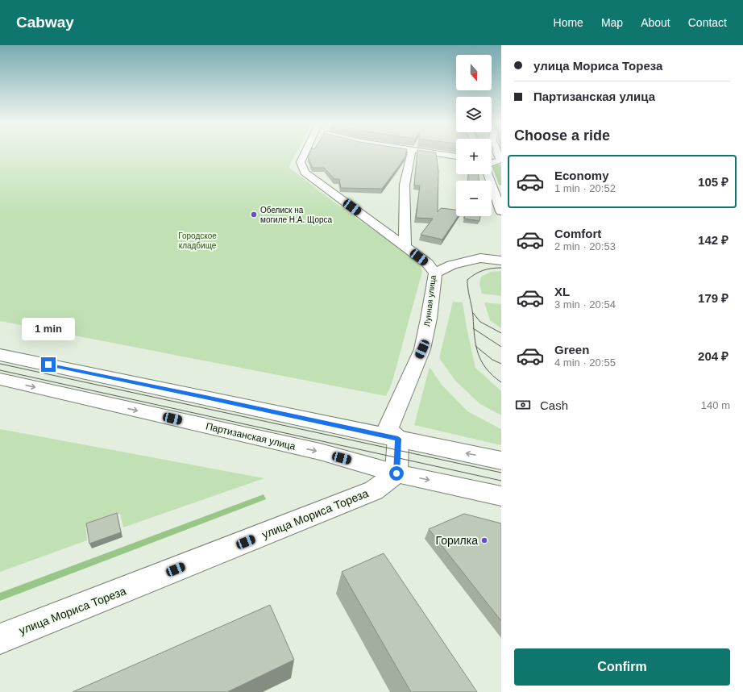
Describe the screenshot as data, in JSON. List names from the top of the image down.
{
  "streets": {
    "street": ["Лунная улица", "Партизанская улица", "улица Мориса Тореза"]
  },
  "crossings": [
    ["Партизанская улица", "улица Мориса Тореза"]
  ],
  "parks": ["Городское кладбище"],
  "places": ["Обелиск на могиле Н.А. Щорса", "Горилка"],
  "north": "bottom",
  "page": {
    "header": "Cabway",
    "nav": [
      "Home",
      "Map",
      "About",
      "Contact"
    ],
    "banner": ["улица Мориса Тореза", "Партизанская улица"],
    "map_buttons": ["+", "−"],
    "heading": "Choose a ride",
    "list": [
      {
        "name": "Economy",
        "note": "1 min · 20:52",
        "value": "105 ₽"
      },
      {
        "name": "Comfort",
        "note": "2 min · 20:53",
        "value": "142 ₽"
      },
      {
        "name": "XL",
        "note": "3 min · 20:54",
        "value": "179 ₽"
      },
      {
        "name": "Green",
        "note": "4 min · 20:55",
        "value": "204 ₽"
      }
    ],
    "bubble": "1 min",
    "pay": ["Cash", "140 m"],
    "buttons": "Confirm"
  }
}
